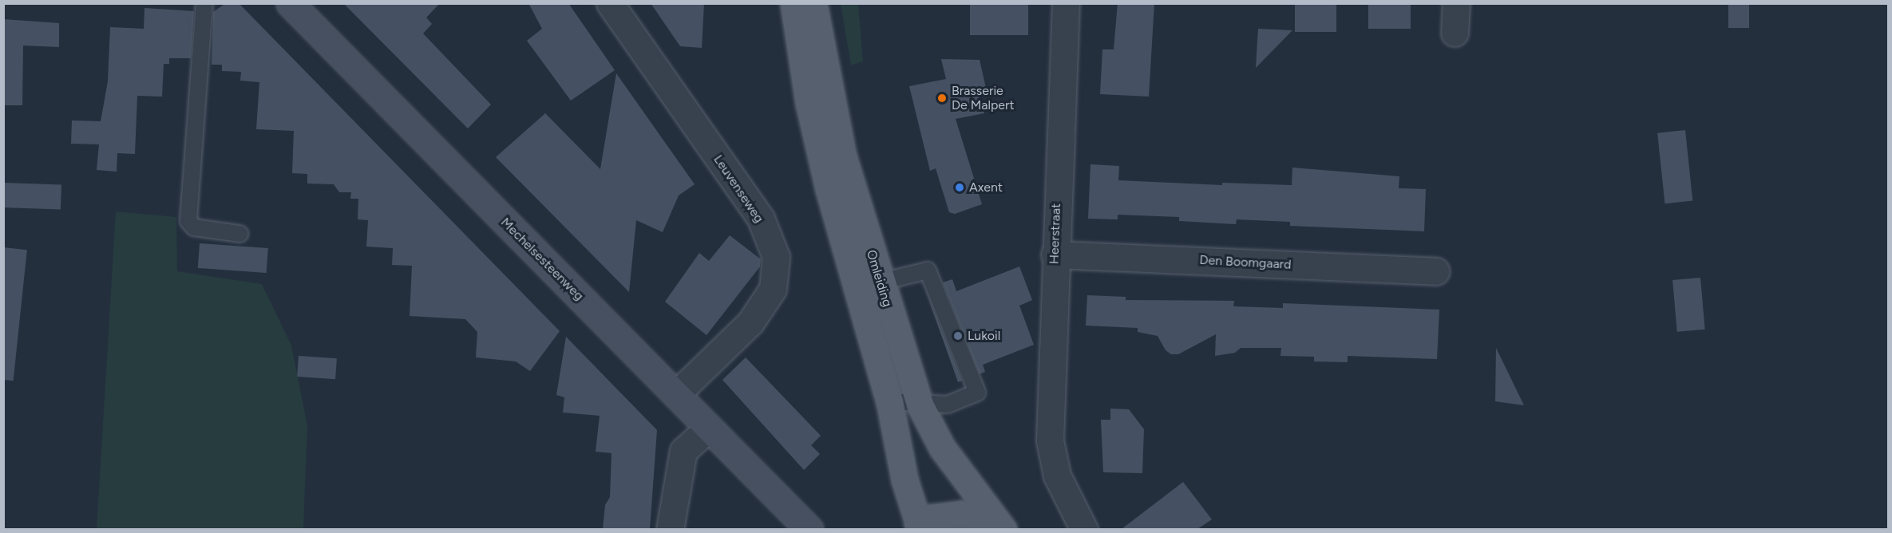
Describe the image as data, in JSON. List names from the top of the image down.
{
  "streets": {
    "main road": ["Omleiding"],
    "street": [
      "Leuvenseweg",
      "Heerstraat",
      "Mechelsesteenweg",
      "Den Boomgaard"
    ]
  },
  "crossings": [
    ["Leuvenseweg", "Mechelsesteenweg"],
    ["Heerstraat", "Den Boomgaard"]
  ],
  "places": ["Brasserie De Malpert", "Axent", "Lukoil"]
}
